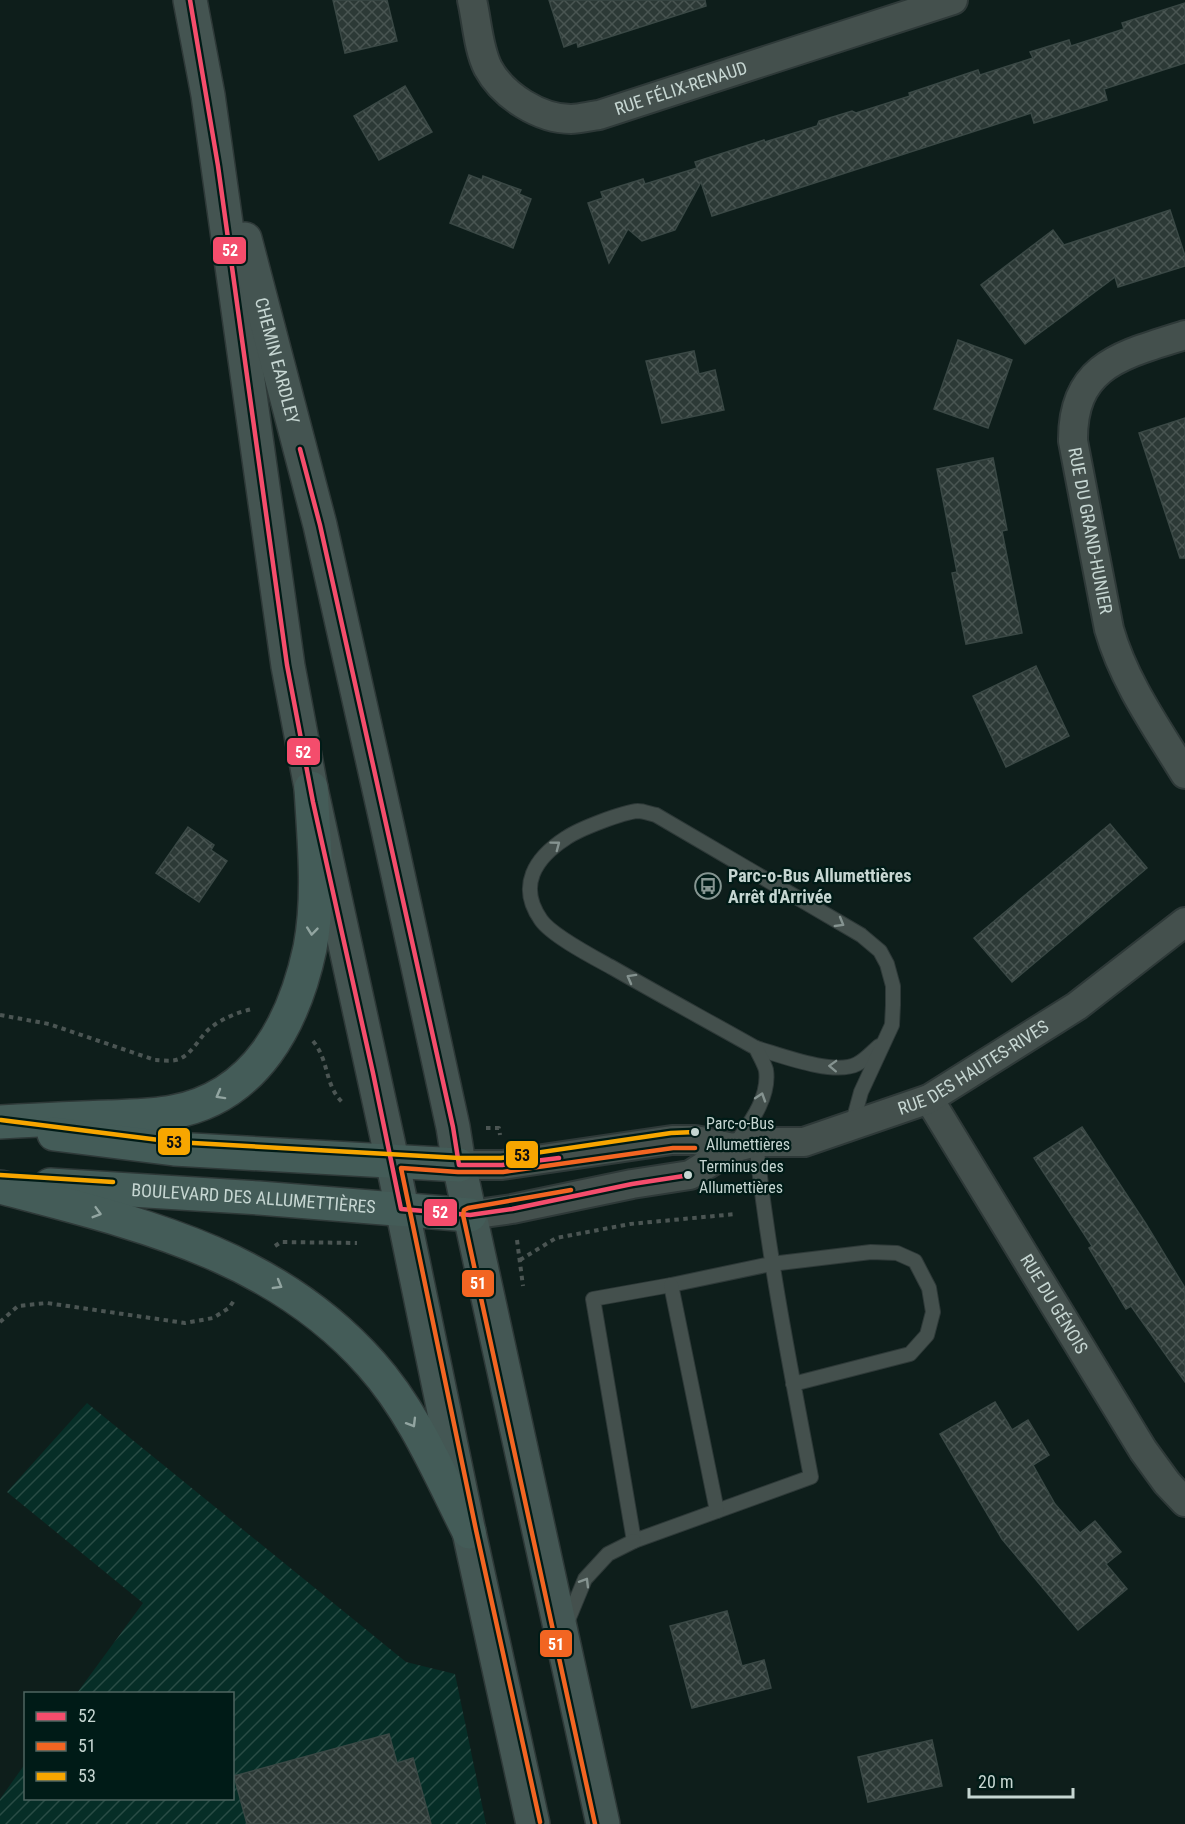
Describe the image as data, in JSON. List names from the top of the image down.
{
  "streets": {
    "highway": ["BOULEVARD DES ALLUMETTIÈRES"],
    "main road": ["CHEMIN EARDLEY"],
    "street": [
      "RUE FÉLIX-RENAUD",
      "RUE DU GRAND-HUNIER",
      "RUE DES HAUTES-RIVES",
      "RUE DU GÉNOIS"
    ]
  },
  "crossings": [
    ["CHEMIN EARDLEY", "RUE DES HAUTES-RIVES"],
    ["CHEMIN EARDLEY", "BOULEVARD DES ALLUMETTIÈRES"],
    ["RUE DES HAUTES-RIVES", "RUE DU GÉNOIS"]
  ],
  "places": {
    "bus stop": ["Parc-o-Bus Allumettières Arrêt d'Arrivée"],
    "other": ["Parc-o-Bus Allumettières", "Terminus des Allumettières"]
  },
  "lines": ["transit line 52", "transit line 53", "transit line 51"],
  "legend": ["52", "51", "53"],
  "scale_bar": "20 m"
}
